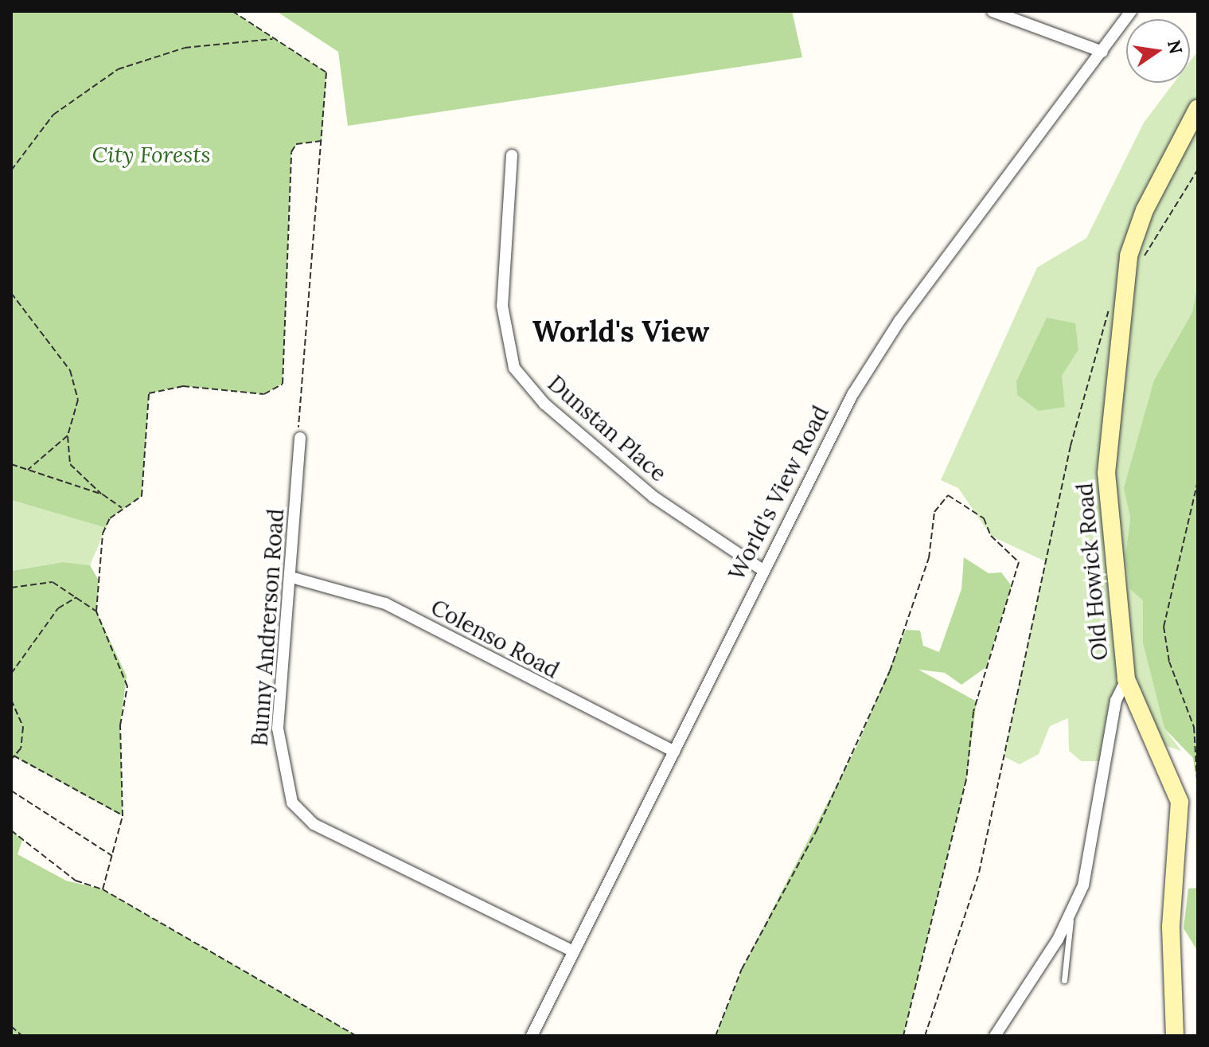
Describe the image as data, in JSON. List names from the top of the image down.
{
  "streets": {
    "main road": ["Old Howick Road"],
    "street": [
      "Dunstan Place",
      "World's View Road",
      "Bunny Andrerson Road",
      "Colenso Road"
    ]
  },
  "crossings": [
    ["Dunstan Place", "World's View Road"],
    ["World's View Road", "Bunny Andrerson Road"],
    ["World's View Road", "Colenso Road"],
    ["Bunny Andrerson Road", "Colenso Road"]
  ],
  "districts": ["World's View"],
  "parks": ["City Forests"],
  "north": "right"
}
